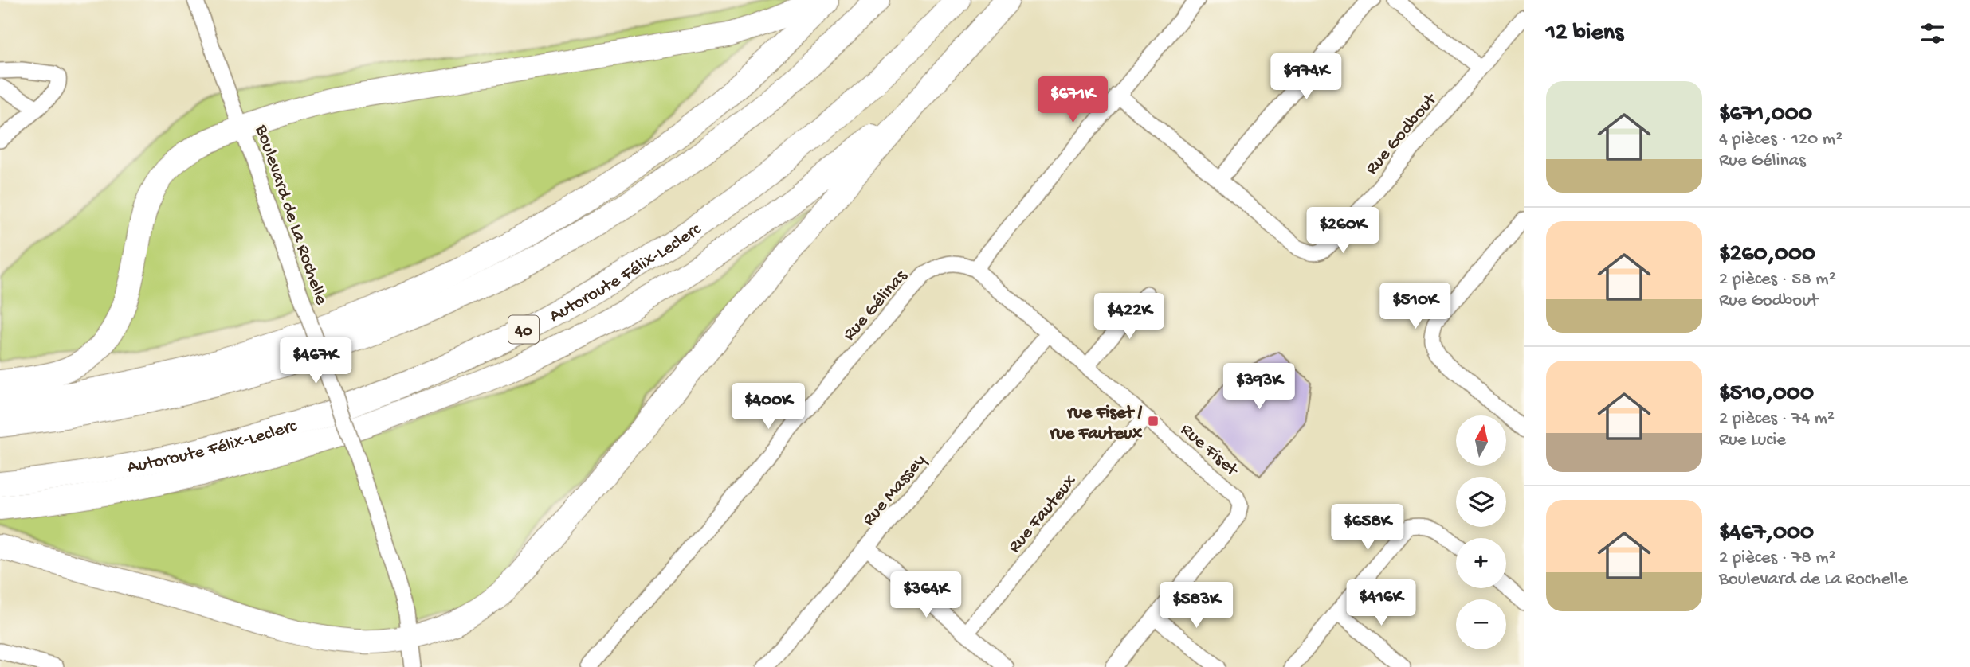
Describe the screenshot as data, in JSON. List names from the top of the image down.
{
  "streets": {
    "highway": ["Autoroute Félix-Leclerc", "40"],
    "street": [
      "Rue Godbout",
      "Boulevard de La Rochelle",
      "Rue Gélinas",
      "Rue Fiset",
      "Rue Massey",
      "Rue Fauteux"
    ]
  },
  "crossings": [
    ["Rue Gélinas", "Rue Fiset"],
    ["Rue Fiset", "Rue Massey"],
    ["Rue Fiset", "Rue Fauteux"]
  ],
  "places": {
    "transit": ["rue Fiset / rue Fauteux"]
  },
  "north": "top",
  "page": {
    "heading": "12 biens",
    "price": [
      "$974K",
      "$671K",
      "$260K",
      "$510K",
      "$422K",
      "$467K",
      "$393K",
      "$400K",
      "$658K",
      "$364K",
      "$416K",
      "$583K"
    ],
    "list": [
      {
        "name": "$671,000",
        "note": "4 pièces · 120 m² · Rue Gélinas"
      },
      {
        "name": "$260,000",
        "note": "2 pièces · 58 m² · Rue Godbout"
      },
      {
        "name": "$510,000",
        "note": "2 pièces · 74 m² · Rue Lucie"
      },
      {
        "name": "$467,000",
        "note": "2 pièces · 78 m² · Boulevard de La Rochelle"
      }
    ],
    "map_buttons": ["+", "−"]
  }
}
